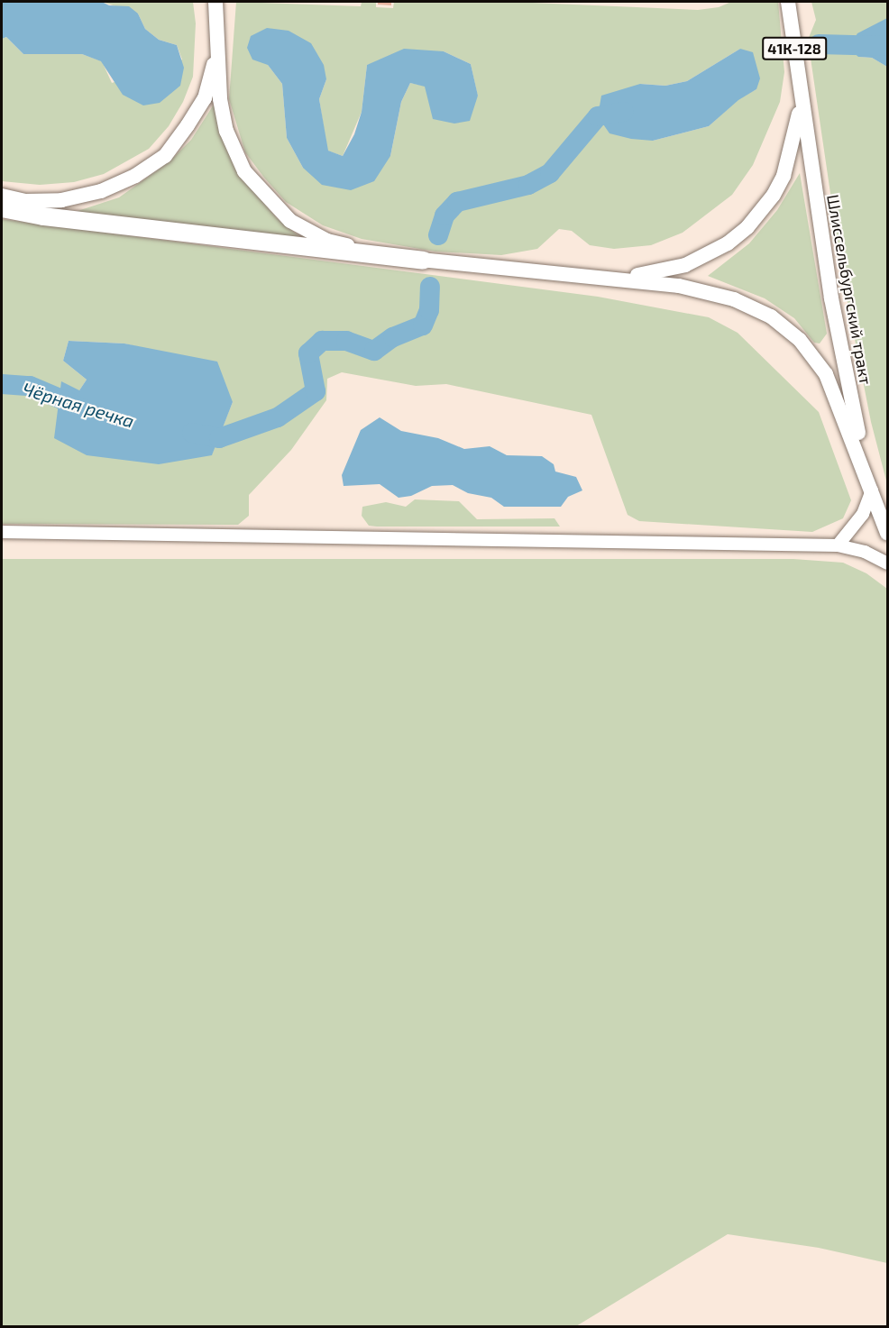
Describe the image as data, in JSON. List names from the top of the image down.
{
  "streets": {
    "main road": ["41К-128", "Шлиссельбургский тракт"]
  },
  "crossings": [
    ["41К-128", "Шлиссельбургский тракт"]
  ],
  "water": ["Чёрная речка"]
}
